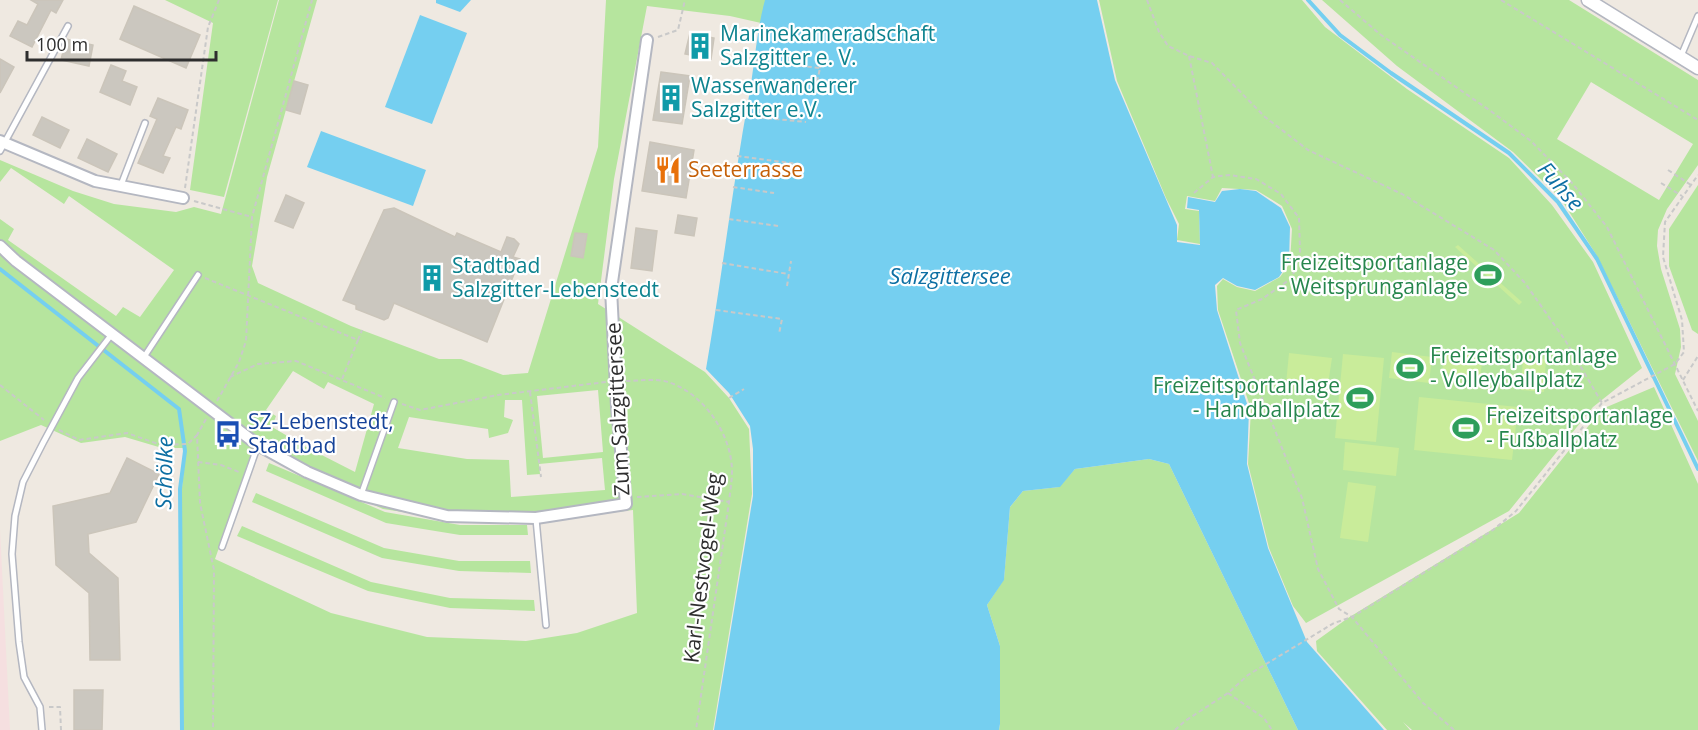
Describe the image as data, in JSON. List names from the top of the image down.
{
  "streets": {
    "street": ["Zum Salzgittersee"],
    "path": ["Karl-Nestvogel-Weg"]
  },
  "crossings": [
    ["Zum Salzgittersee", "Karl-Nestvogel-Weg"]
  ],
  "water": ["Fuhse", "Salzgittersee", "Schölke"],
  "places": {
    "building": ["Marinekameradschaft Salzgitter e. V.", "Wasserwanderer Salzgitter e.V.", "Stadtbad Salzgitter-Lebenstedt"],
    "restaurant": ["Seeterrasse"],
    "sports": [
      "Freizeitsportanlage - Weitsprunganlage",
      "Freizeitsportanlage - Volleyballplatz",
      "Freizeitsportanlage - Handballplatz",
      "Freizeitsportanlage - Fußballplatz"
    ],
    "bus stop": ["SZ-Lebenstedt, Stadtbad"]
  },
  "scale_bar": "100 m"
}
